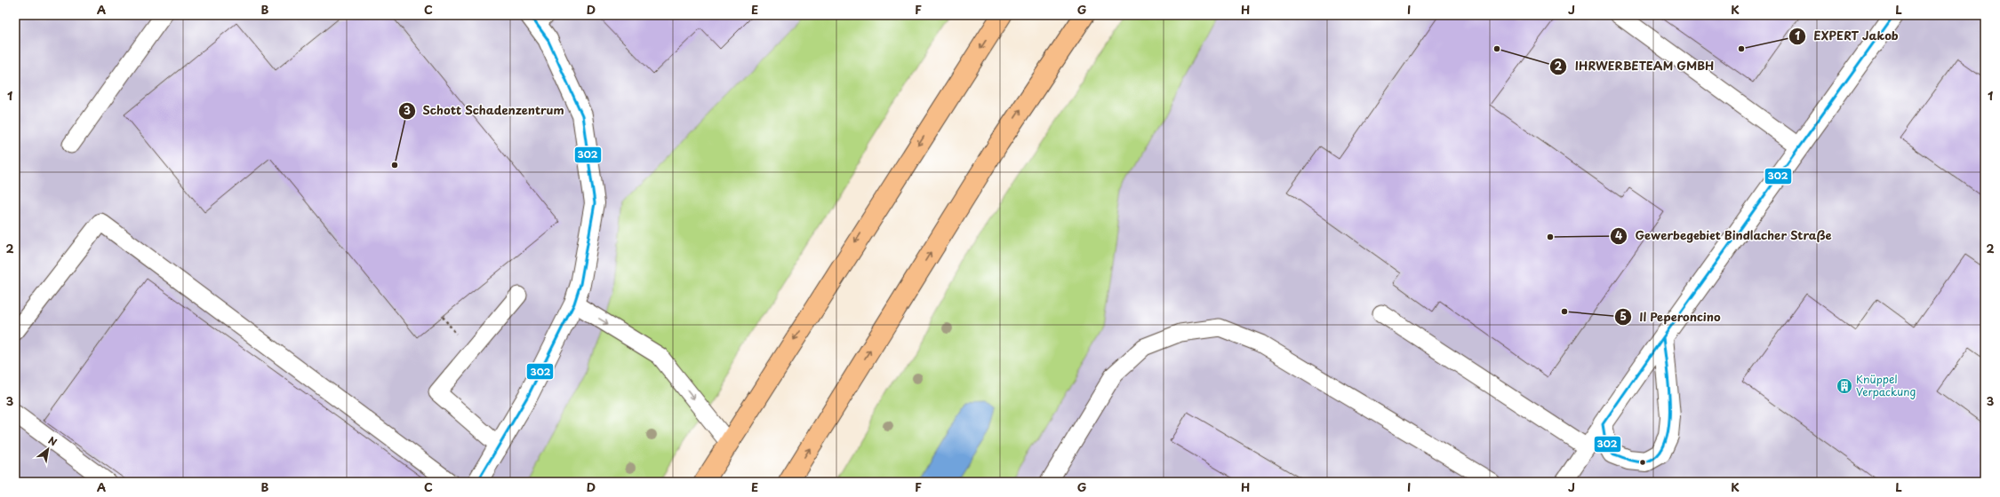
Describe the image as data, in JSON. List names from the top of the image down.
{
  "places": {
    "other": [
      "IHRWERBETEAM GMBH",
      "EXPERT Jakob",
      "Schott Schadenzentrum",
      "Gewerbegebiet Bindlacher Straße",
      "Il Peperoncino"
    ],
    "building": ["Knüppel Verpackung"]
  },
  "lines": ["transit line 302"],
  "north": "top right",
  "grid": {
    "columns": [
      "A",
      "B",
      "C",
      "D",
      "E",
      "F",
      "G",
      "H",
      "I",
      "J",
      "K",
      "L"
    ],
    "rows": ["1", "2", "3"]
  }
}
